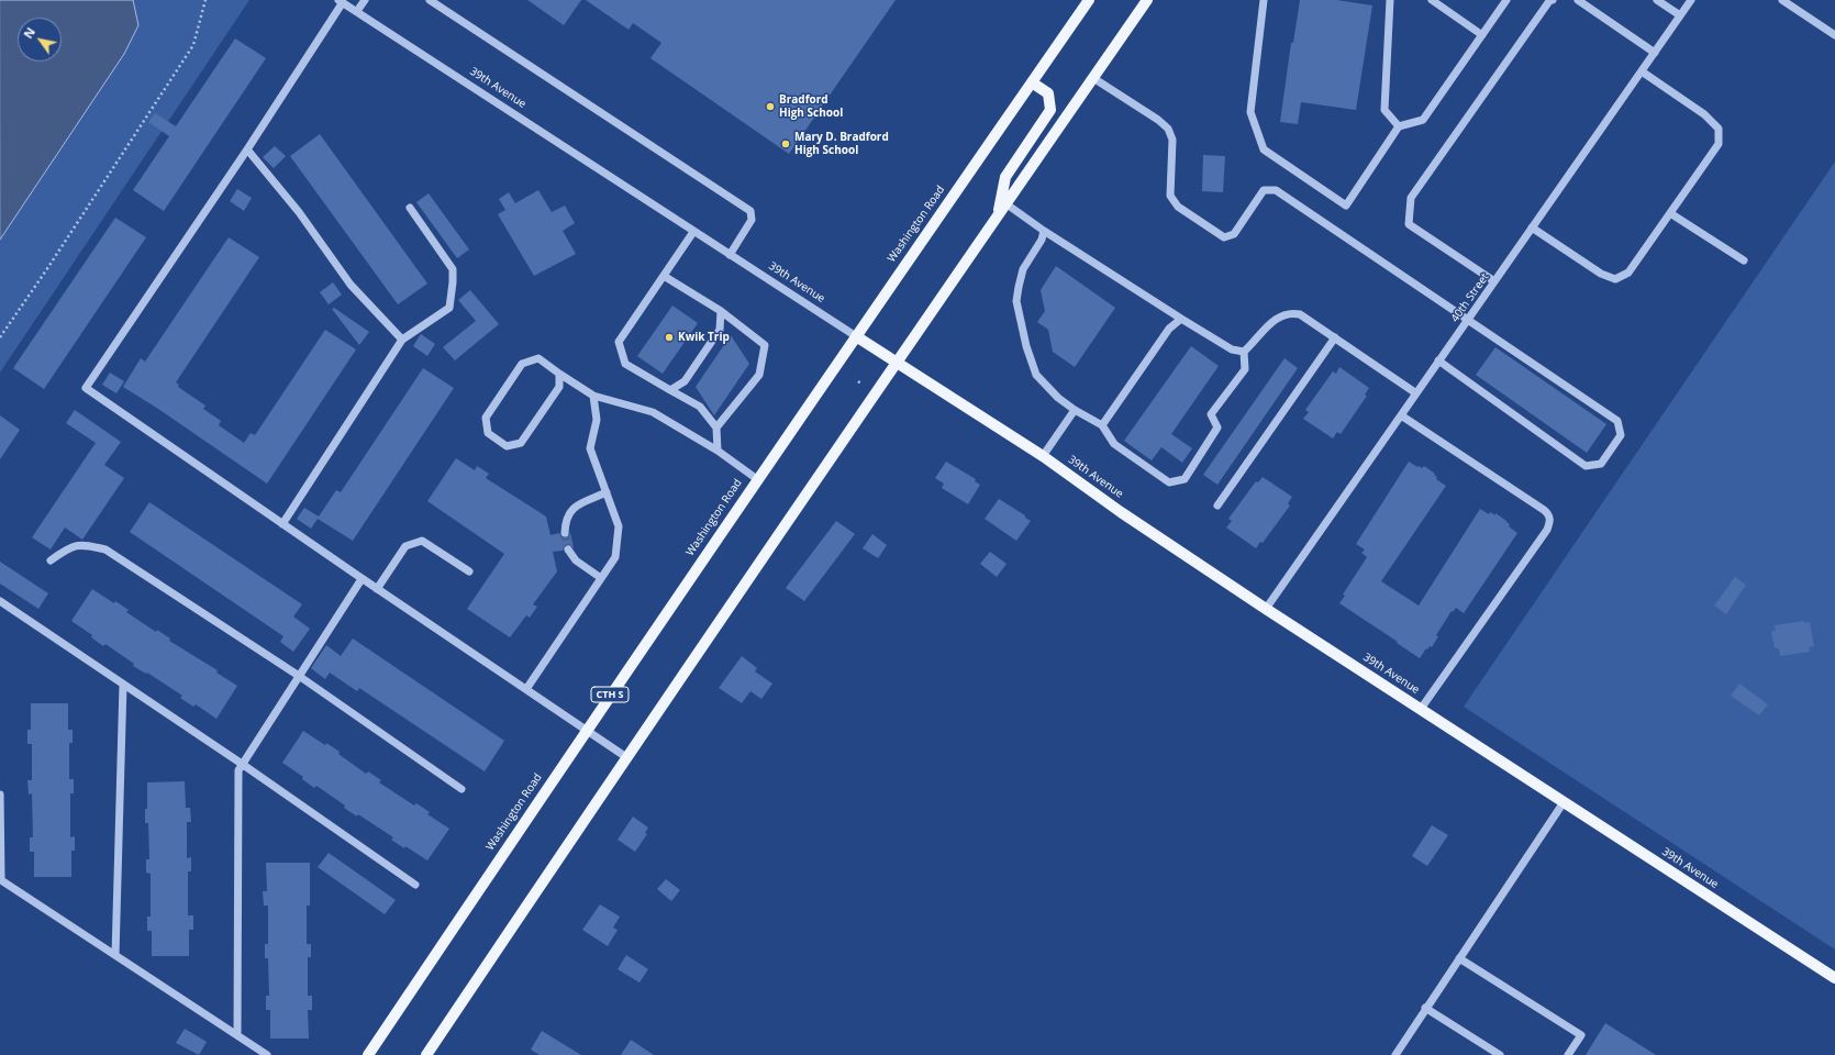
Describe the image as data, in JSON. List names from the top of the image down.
{
  "streets": {
    "main road": ["39th Avenue", "Washington Road", "CTH S"],
    "street": ["40th Street"]
  },
  "crossings": [
    ["39th Avenue", "Washington Road"],
    ["39th Avenue", "40th Street"]
  ],
  "places": ["Bradford High School", "Mary D. Bradford High School", "Kwik Trip"],
  "north": "top left"
}
